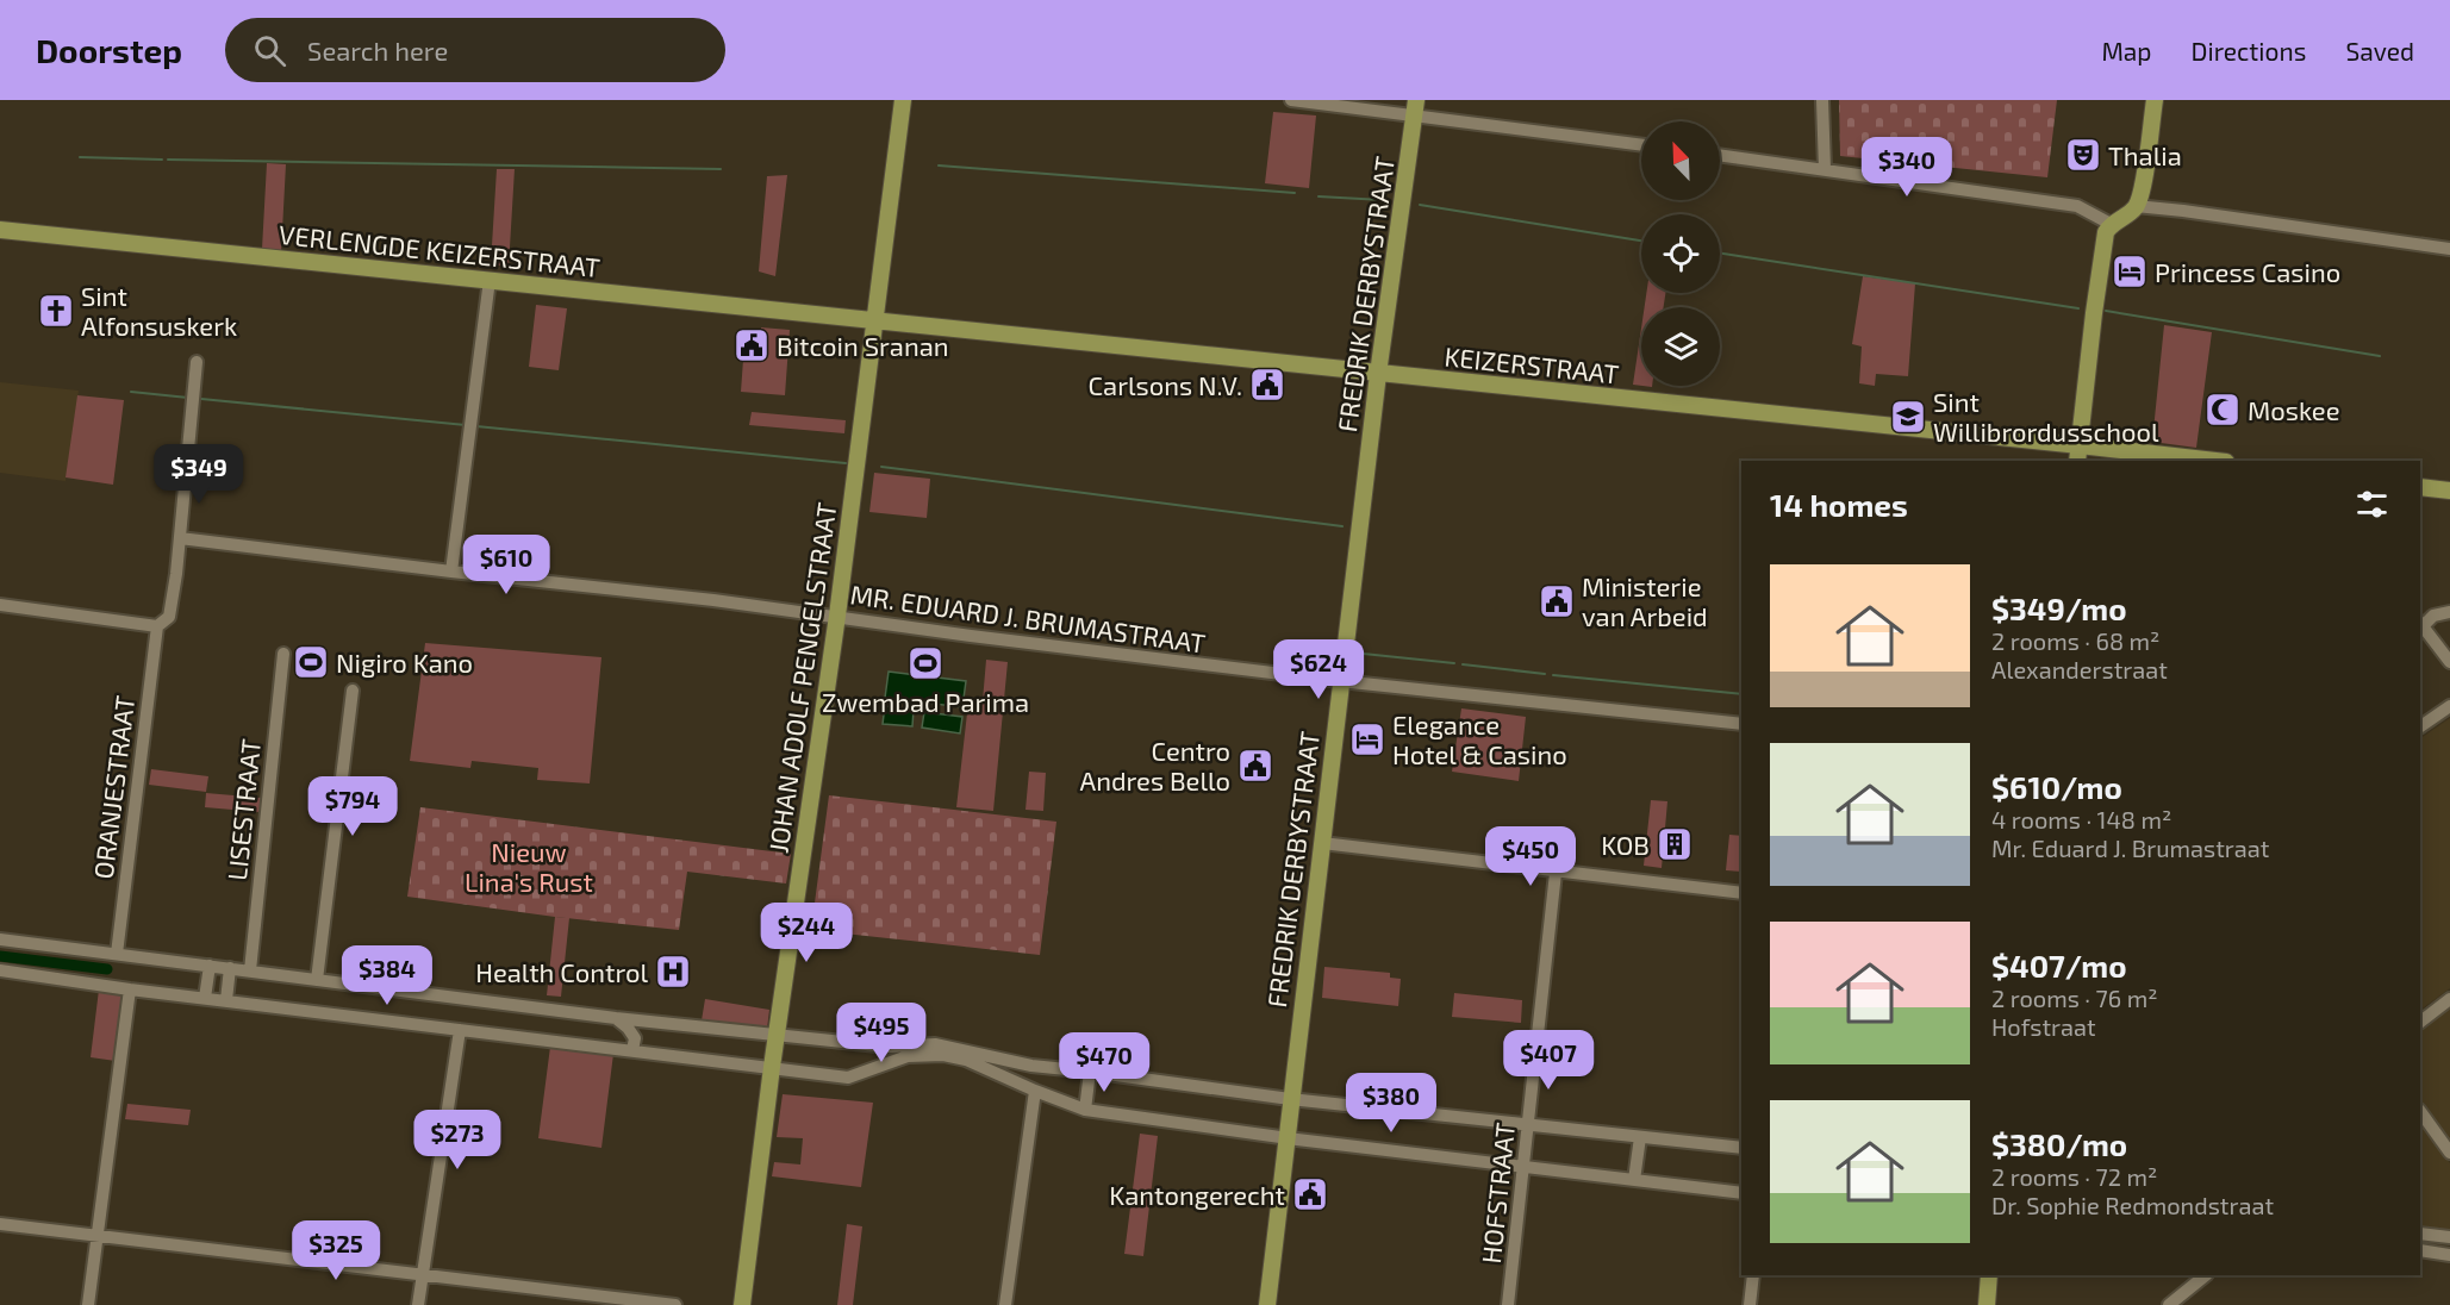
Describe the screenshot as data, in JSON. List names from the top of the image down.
{
  "streets": {
    "main road": [
      "VERLENGDE KEIZERSTRAAT",
      "FREDRIK DERBYSTRAAT",
      "KEIZERSTRAAT",
      "JOHAN ADOLF PENGELSTRAAT"
    ],
    "street": [
      "MR. EDUARD J. BRUMASTRAAT",
      "ORANJESTRAAT",
      "LISESTRAAT",
      "HOFSTRAAT"
    ]
  },
  "crossings": [
    ["VERLENGDE KEIZERSTRAAT", "KEIZERSTRAAT"],
    ["VERLENGDE KEIZERSTRAAT", "JOHAN ADOLF PENGELSTRAAT"],
    ["FREDRIK DERBYSTRAAT", "KEIZERSTRAAT"],
    ["FREDRIK DERBYSTRAAT", "MR. EDUARD J. BRUMASTRAAT"],
    ["KEIZERSTRAAT", "JOHAN ADOLF PENGELSTRAAT"],
    ["MR. EDUARD J. BRUMASTRAAT", "JOHAN ADOLF PENGELSTRAAT"]
  ],
  "parks": ["Nieuw Lina's Rust"],
  "places": {
    "theatre": ["Thalia"],
    "hotel": ["Princess Casino", "Elegance Hotel & Casino"],
    "church": ["Sint Alfonsuskerk"],
    "public building": [
      "Bitcoin Sranan",
      "Carlsons N.V.",
      "Ministerie van Arbeid",
      "Centro Andres Bello",
      "Kantongerecht"
    ],
    "mosque": ["Moskee"],
    "school or university": ["Sint Willibrordusschool"],
    "sports": ["Nigiro Kano", "Zwembad Parima"],
    "building": ["KOB"],
    "hospital": ["Health Control"]
  },
  "north": "top left",
  "page": {
    "header": "Doorstep",
    "search": "Search here",
    "nav": ["Map", "Directions", "Saved"],
    "price": [
      "$340",
      "$349",
      "$610",
      "$624",
      "$794",
      "$450",
      "$244",
      "$384",
      "$495",
      "$407",
      "$470",
      "$380",
      "$273",
      "$325"
    ],
    "heading": "14 homes",
    "list": [
      {
        "name": "$349/mo",
        "note": "2 rooms · 68 m² · Alexanderstraat"
      },
      {
        "name": "$610/mo",
        "note": "4 rooms · 148 m² · Mr. Eduard J. Brumastraat"
      },
      {
        "name": "$407/mo",
        "note": "2 rooms · 76 m² · Hofstraat"
      },
      {
        "name": "$380/mo",
        "note": "2 rooms · 72 m² · Dr. Sophie Redmondstraat"
      }
    ]
  }
}
